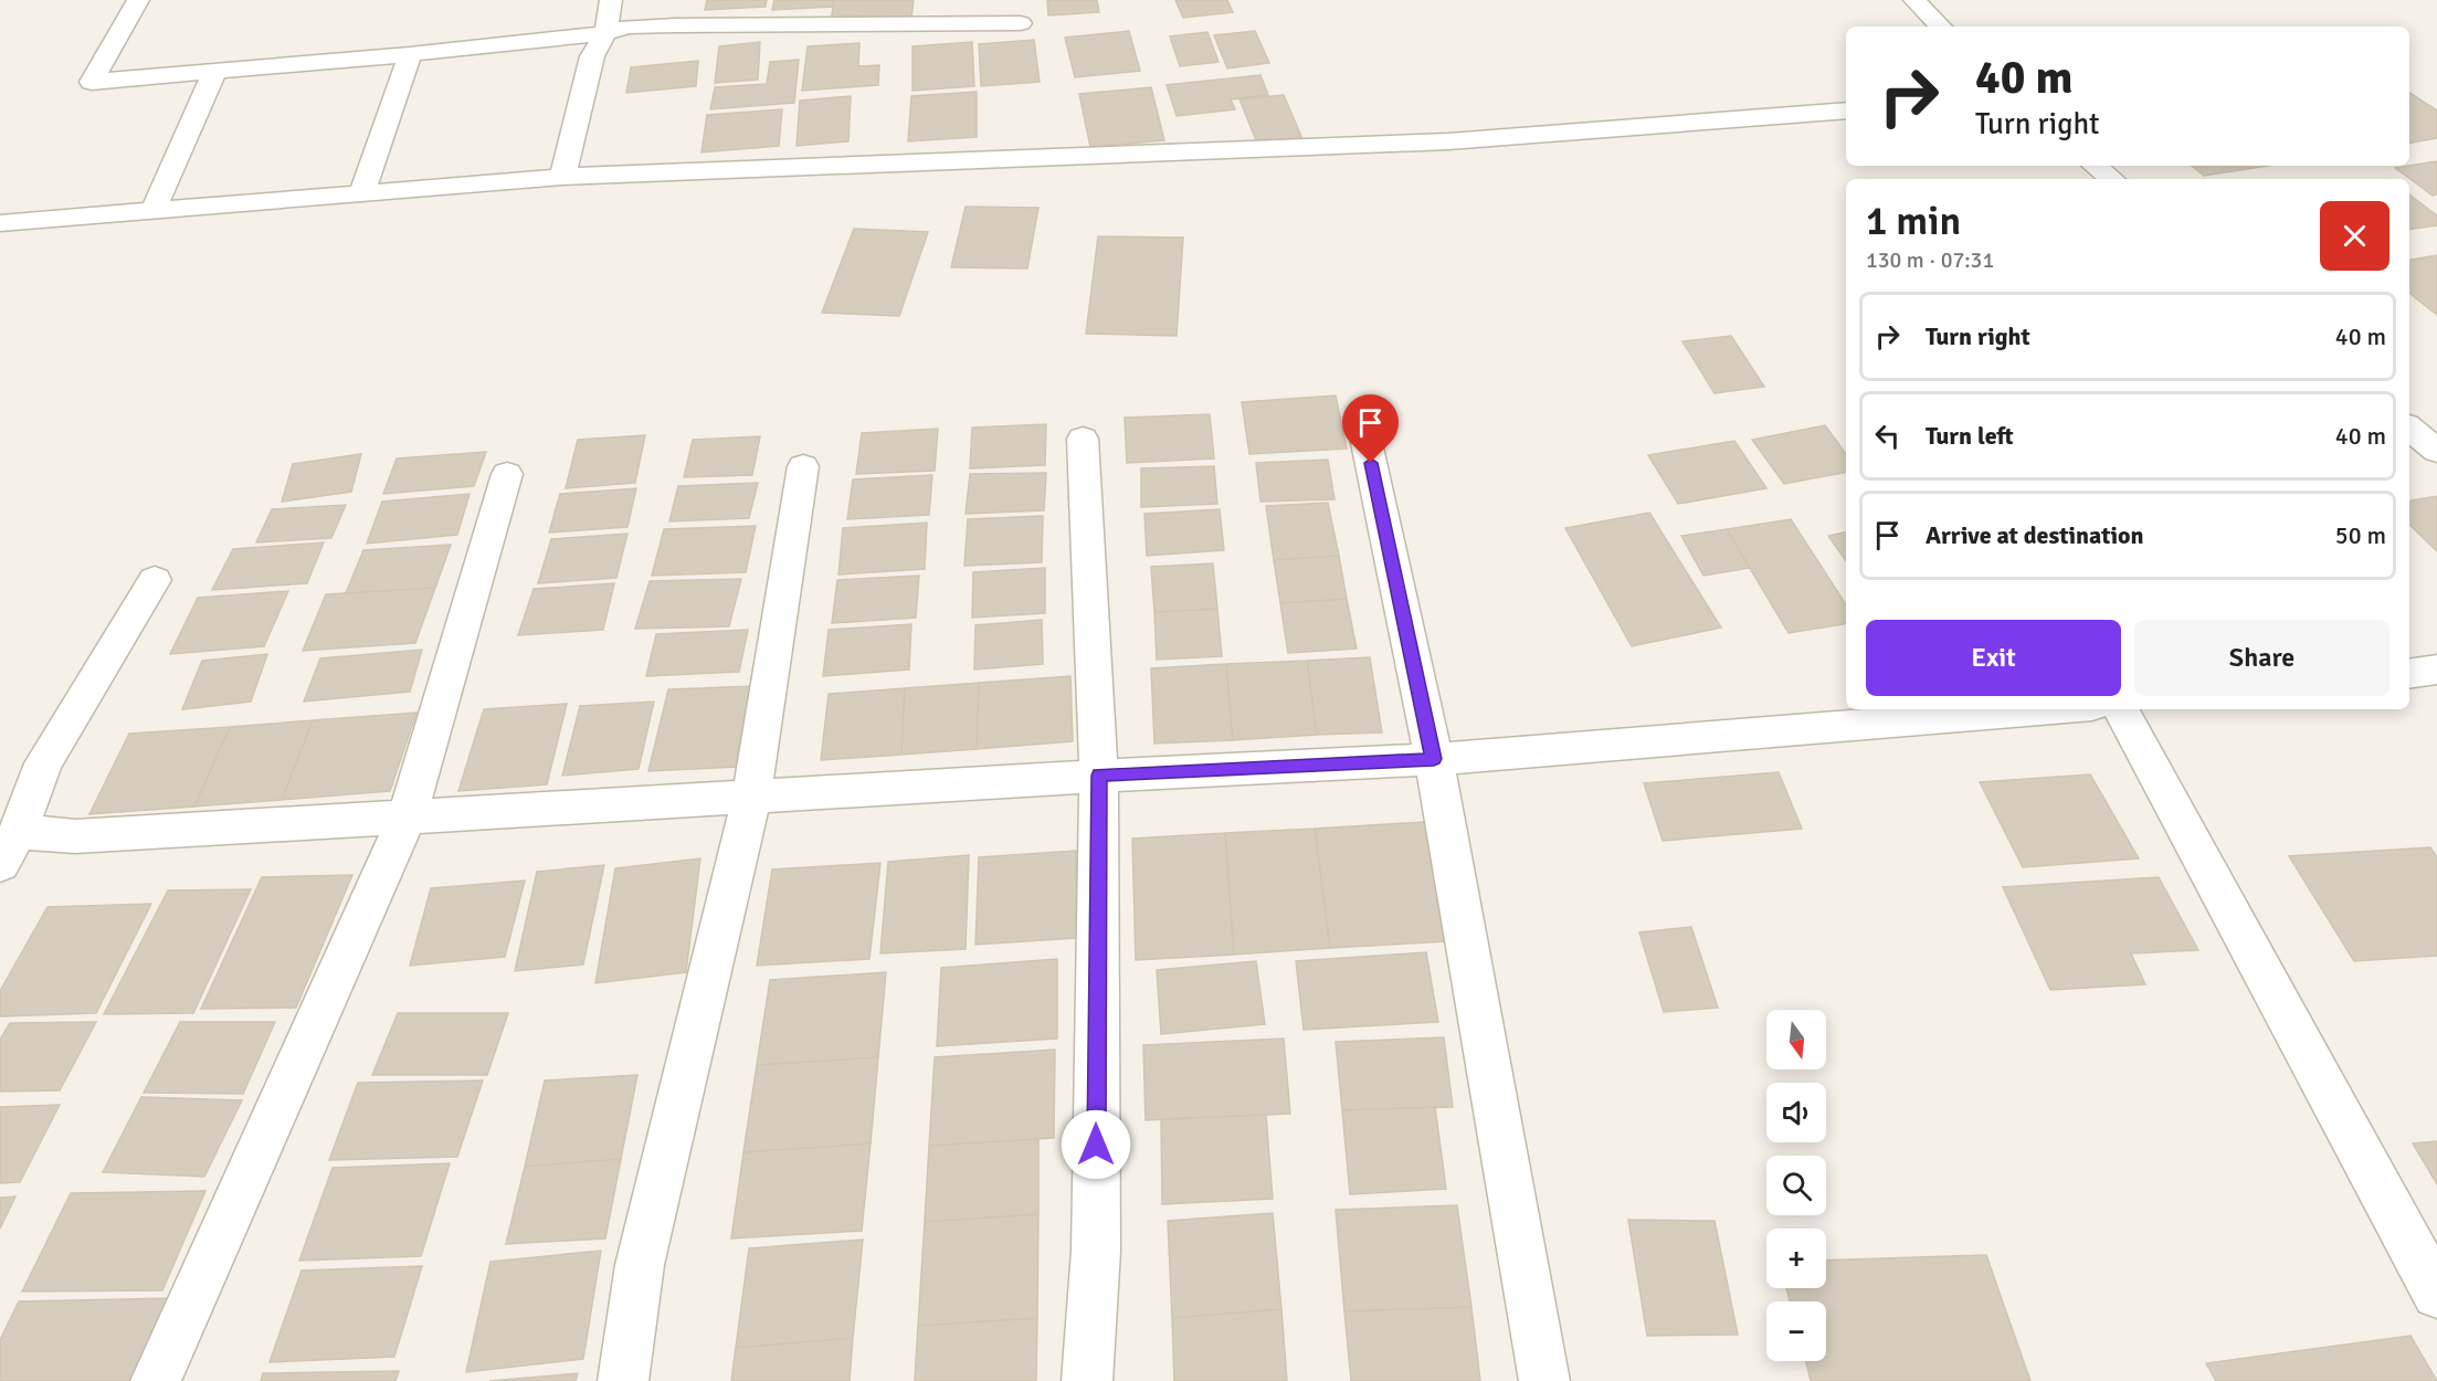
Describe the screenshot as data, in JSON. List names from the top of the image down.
{
  "north": "bottom",
  "page": {
    "turn": ["40 m", "Turn right"],
    "heading": ["1 min", "130 m · 07:31"],
    "list": [
      {
        "name": "Turn right",
        "value": "40 m"
      },
      {
        "name": "Turn left",
        "value": "40 m"
      },
      {
        "name": "Arrive at destination",
        "value": "50 m"
      }
    ],
    "buttons": ["Exit", "Share"],
    "map_buttons": ["+", "−"]
  }
}
